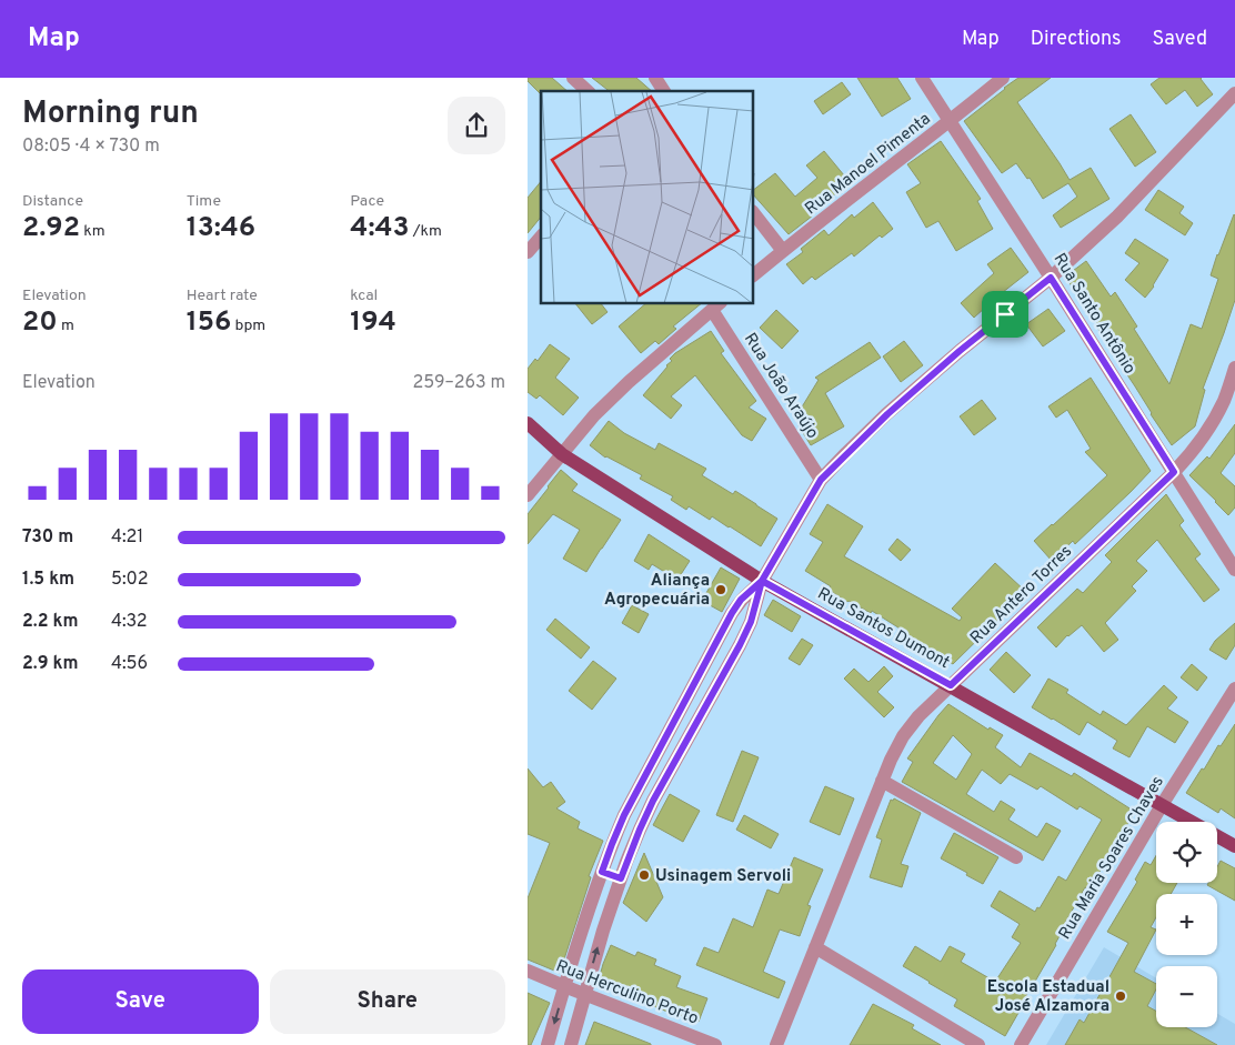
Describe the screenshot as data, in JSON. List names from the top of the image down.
{
  "streets": {
    "main road": ["Rua Santos Dumont"],
    "street": [
      "Rua Manoel Pimenta",
      "Rua Santo Antônio",
      "Rua João Araújo",
      "Rua Antero Torres",
      "Rua Maria Soares Chaves",
      "Rua Herculino Porto"
    ]
  },
  "crossings": [
    ["Rua Manoel Pimenta", "Rua Santo Antônio"],
    ["Rua Santo Antônio", "Rua Antero Torres"],
    ["Rua Antero Torres", "Rua Santos Dumont"],
    ["Rua Santos Dumont", "Rua Maria Soares Chaves"]
  ],
  "places": ["Aliança Agropecuária", "Usinagem Servoli", "Escola Estadual José Alzamora"],
  "page": {
    "header": "Map",
    "nav": ["Map", "Directions", "Saved"],
    "heading": ["Morning run", "08:05 · 4 × 730 m"],
    "stats": [
      ["Distance", "2.92 km"],
      ["Time", "13:46"],
      ["Pace", "4:43 /km"],
      ["Elevation", "20 m"],
      ["Heart rate", "156 bpm"],
      ["kcal", "194"]
    ],
    "chart": ["Elevation", "259–263 m"],
    "list": [
      {
        "name": "730 m",
        "note": "4:21"
      },
      {
        "name": "1.5 km",
        "note": "5:02"
      },
      {
        "name": "2.2 km",
        "note": "4:32"
      },
      {
        "name": "2.9 km",
        "note": "4:56"
      }
    ],
    "map_buttons": ["+", "−"],
    "buttons": ["Save", "Share"]
  }
}
